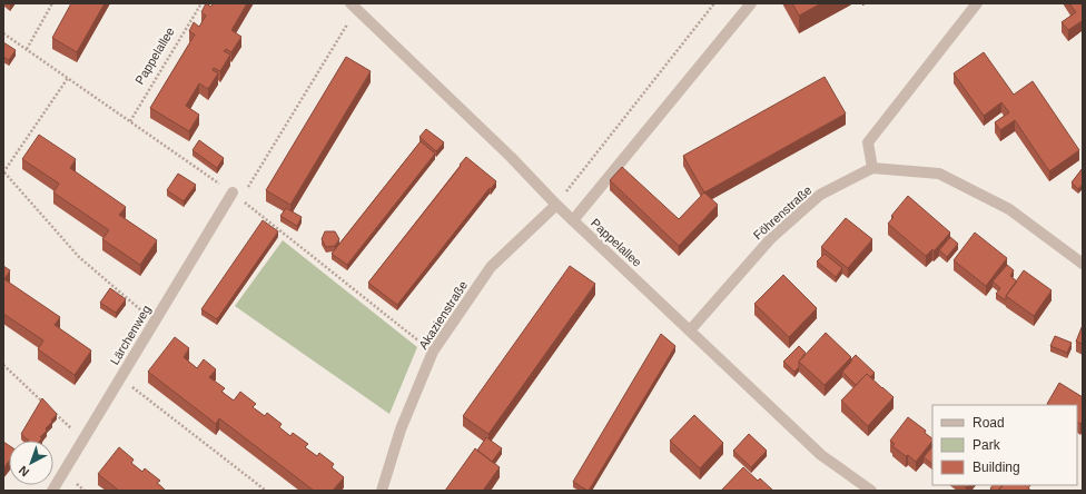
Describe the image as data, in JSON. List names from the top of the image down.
{
  "streets": {
    "street": [
      "Pappelallee",
      "Föhrenstraße",
      "Akazienstraße",
      "Lärchenweg"
    ]
  },
  "crossings": [
    ["Pappelallee", "Föhrenstraße"],
    ["Pappelallee", "Akazienstraße"]
  ],
  "legend": ["Road", "Park", "Building"],
  "north": "bottom left"
}
